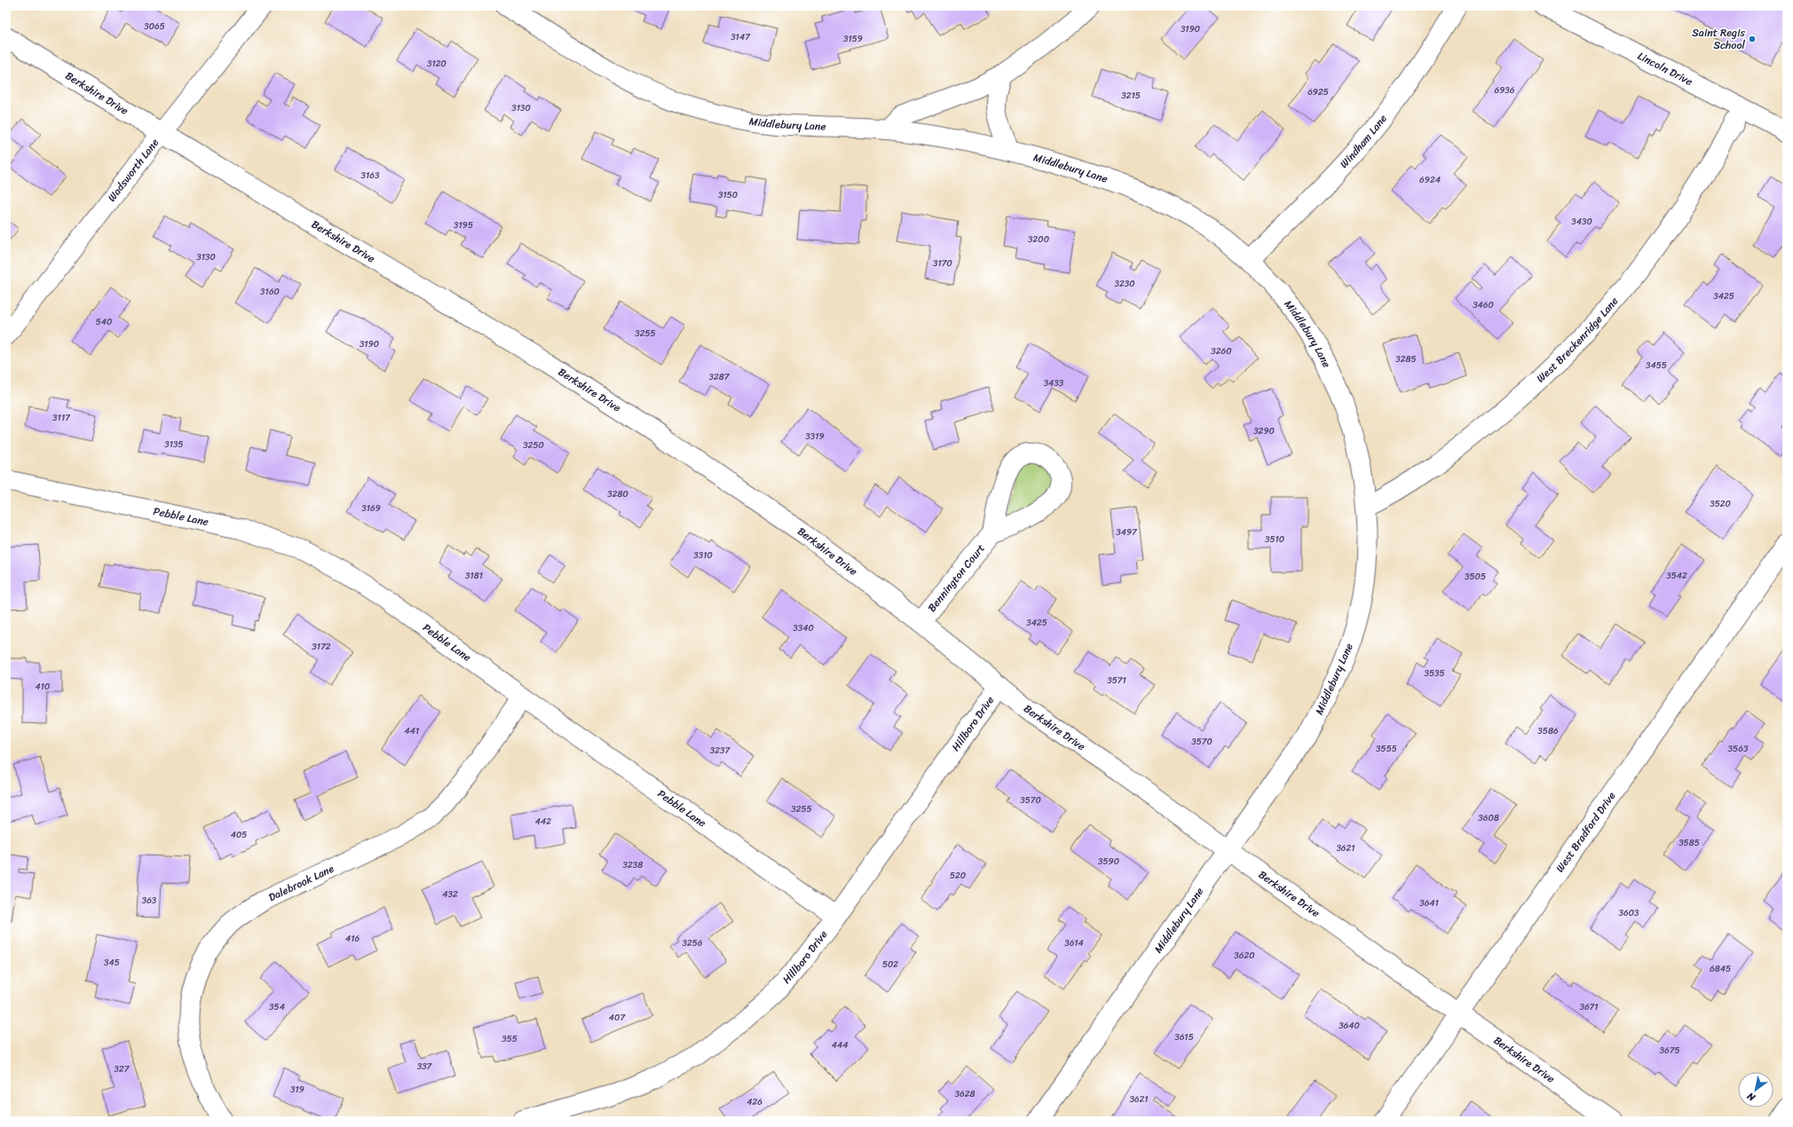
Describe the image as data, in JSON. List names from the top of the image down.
{
  "streets": {
    "street": [
      "Lincoln Drive",
      "Berkshire Drive",
      "Middlebury Lane",
      "Windham Lane",
      "Wadsworth Lane",
      "West Breckenridge Lane",
      "Pebble Lane",
      "Bennington Court",
      "Hillboro Drive",
      "West Bradford Drive",
      "Dalebrook Lane"
    ]
  },
  "crossings": [
    ["Berkshire Drive", "Middlebury Lane"],
    ["Berkshire Drive", "Wadsworth Lane"],
    ["Berkshire Drive", "Bennington Court"],
    ["Berkshire Drive", "Hillboro Drive"],
    ["Berkshire Drive", "West Bradford Drive"],
    ["Middlebury Lane", "Windham Lane"],
    ["Middlebury Lane", "West Breckenridge Lane"],
    ["Pebble Lane", "Hillboro Drive"],
    ["Pebble Lane", "Dalebrook Lane"]
  ],
  "places": ["Saint Regis School"],
  "house_numbers": [
    "3065",
    "3190",
    "3147",
    "3159",
    "3120",
    "6936",
    "6925",
    "3215",
    "3130",
    "3163",
    "6924",
    "3150",
    "3430",
    "3195",
    "3200",
    "3130",
    "3170",
    "3230",
    "3160",
    "3425",
    "3460",
    "540",
    "3255",
    "3190",
    "3260",
    "3285",
    "3455",
    "3287",
    "3433",
    "3117",
    "3290",
    "3319",
    "3135",
    "3250",
    "3280",
    "3520",
    "3169",
    "3497",
    "3510",
    "3310",
    "3181",
    "3542",
    "3505",
    "3425",
    "3340",
    "3172",
    "3535",
    "3571",
    "410",
    "441",
    "3586",
    "3570",
    "3555",
    "3563",
    "3237",
    "3570",
    "3255",
    "3608",
    "442",
    "405",
    "3585",
    "3621",
    "3590",
    "3238",
    "520",
    "432",
    "363",
    "3641",
    "3603",
    "416",
    "3256",
    "3614",
    "3620",
    "345",
    "502",
    "6845",
    "354",
    "3671",
    "407",
    "3640",
    "3615",
    "355",
    "444",
    "3675",
    "337",
    "327",
    "319",
    "3628",
    "3621",
    "426"
  ],
  "north": "bottom left"
}
